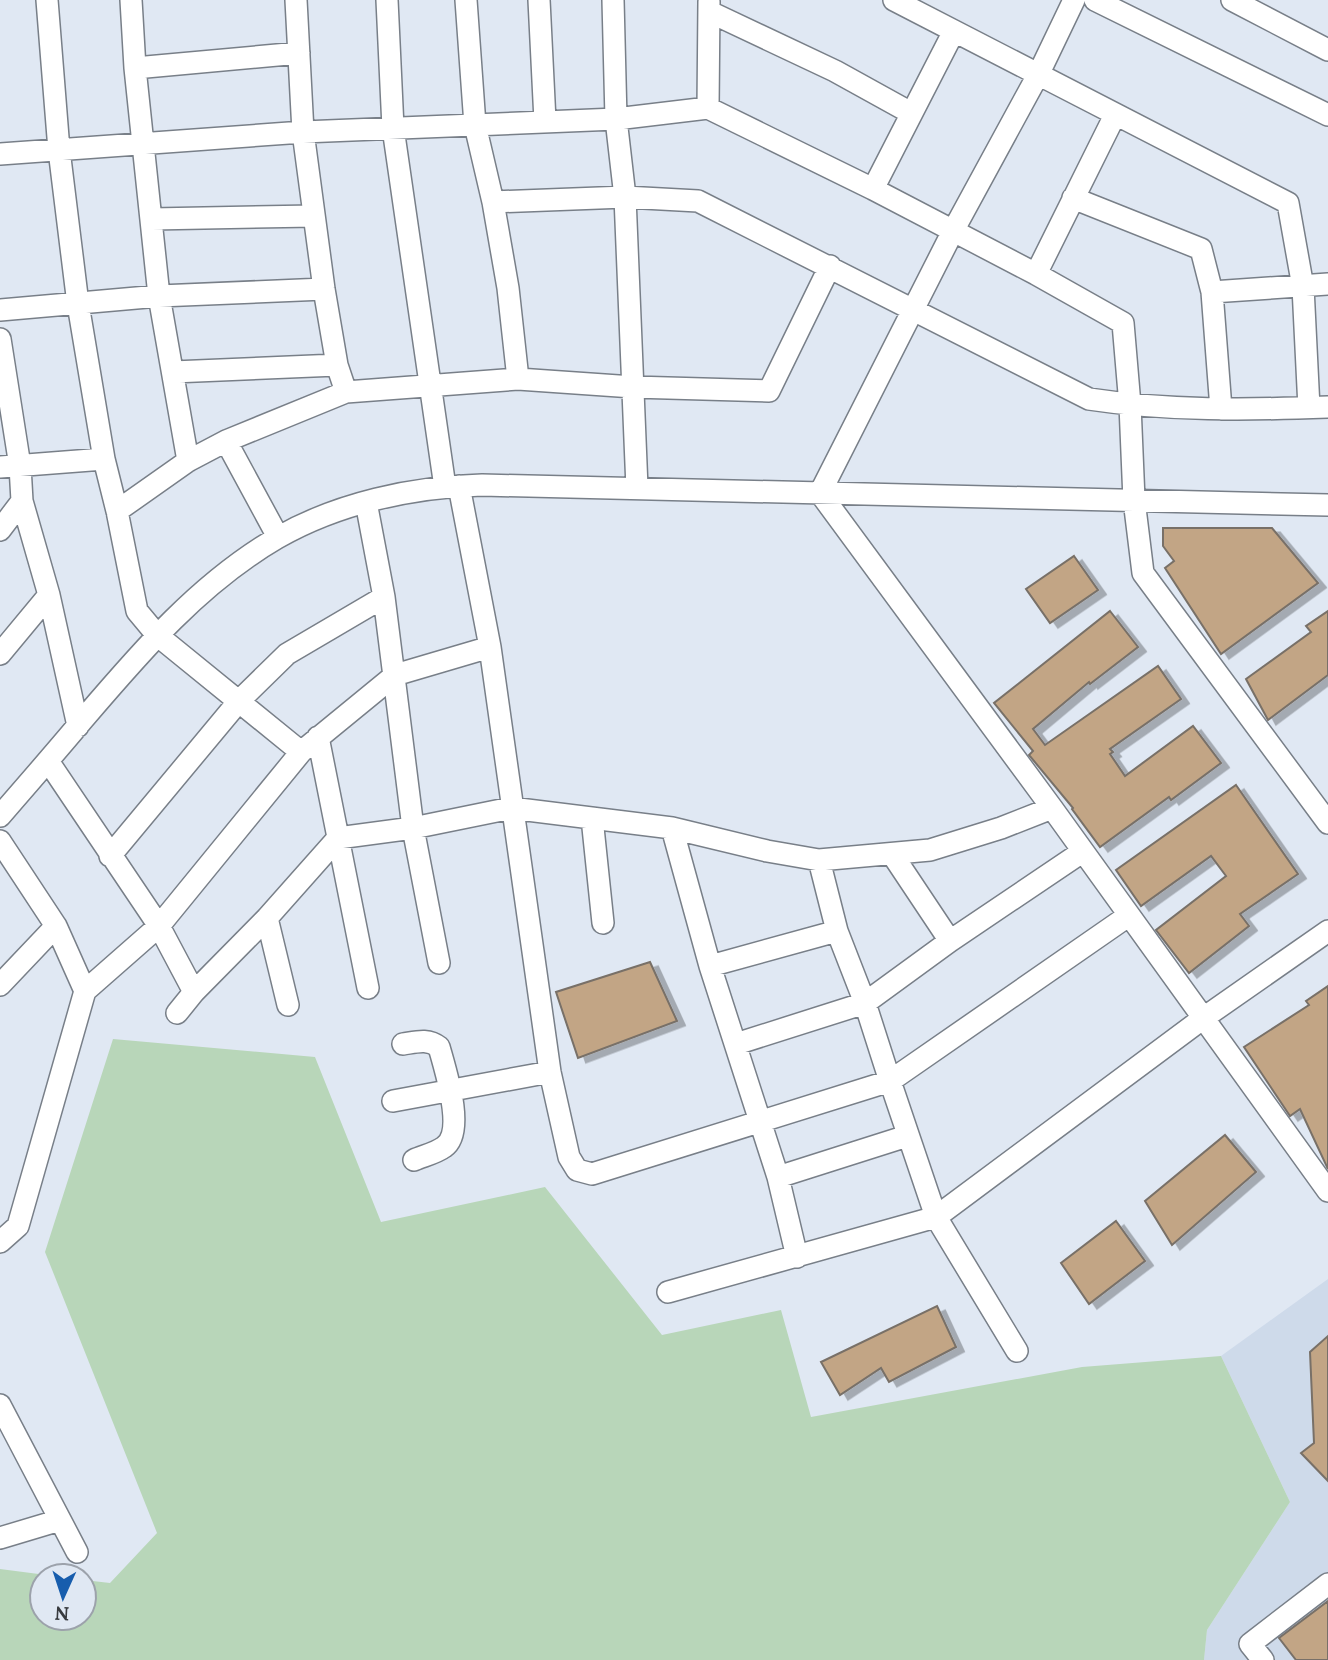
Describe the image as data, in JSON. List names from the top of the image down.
{
  "north": "bottom"
}
